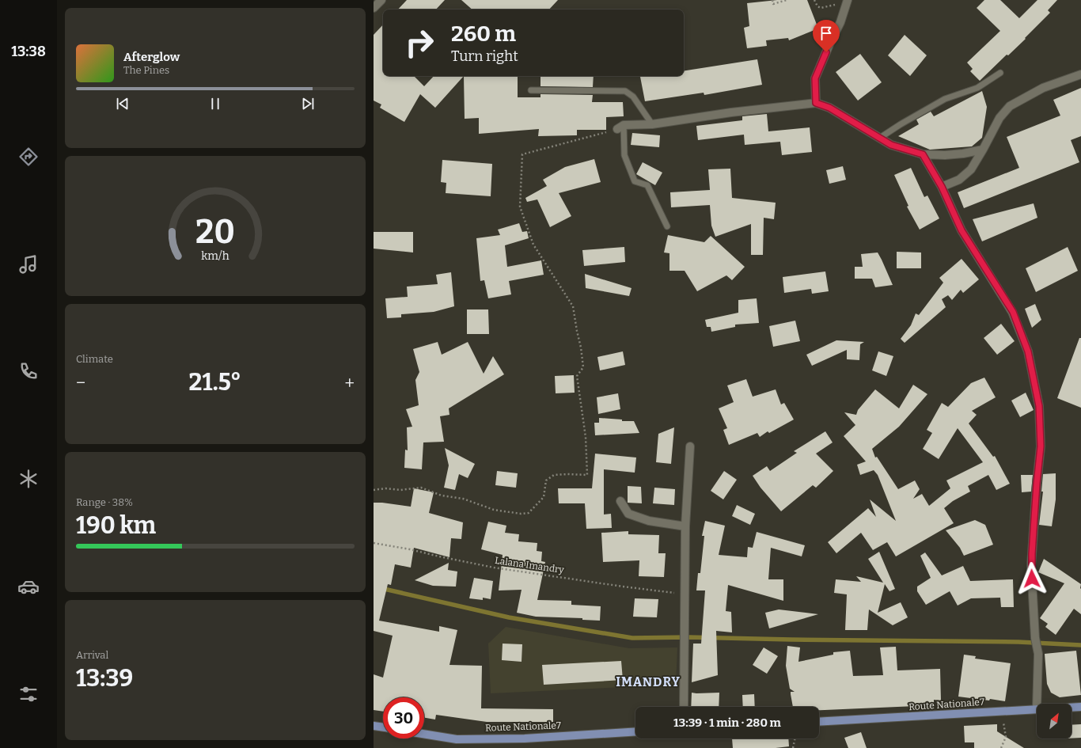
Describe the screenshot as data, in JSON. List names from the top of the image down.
{
  "streets": {
    "main road": ["Route Nationale7"],
    "path": ["Lalana Imandry"]
  },
  "districts": ["IMANDRY"],
  "north": "top right",
  "page": {
    "tabs": "13:38",
    "turn": ["260 m", "Turn right"],
    "song": ["Afterglow", "The Pines"],
    "tile": [
      "Climate",
      ["Range · 38%", "190 km"],
      ["Arrival", "13:39"]
    ],
    "heat": ["−", "21.5°", "+"],
    "limit": "30",
    "trip": "13:39 · 1 min · 280 m",
    "gauge": ["20", "km/h"]
  }
}
